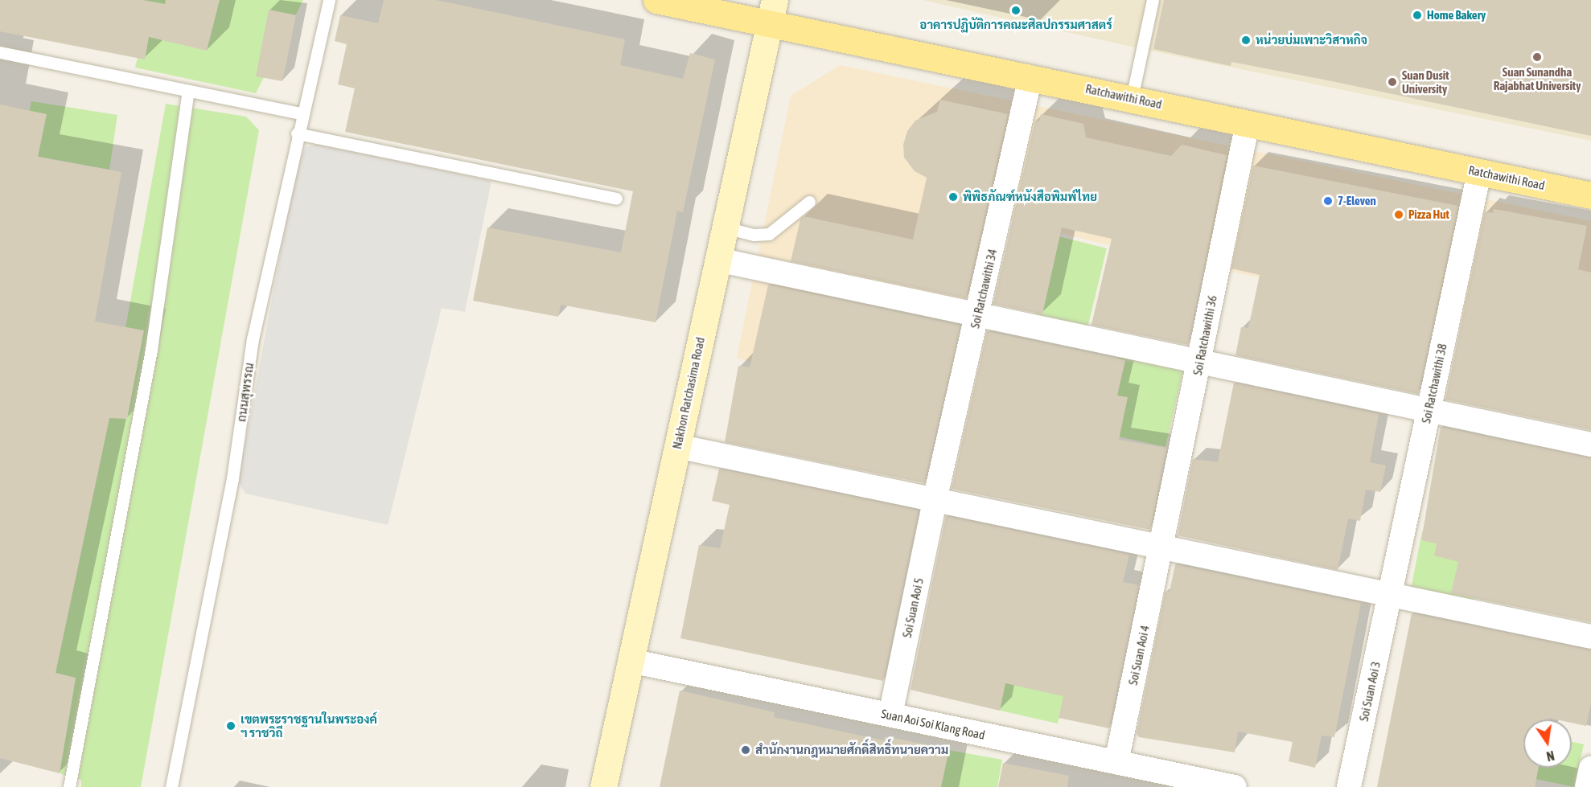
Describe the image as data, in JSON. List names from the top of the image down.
{
  "streets": {
    "main road": ["Ratchawithi Road", "Nakhon Ratchasima Road"],
    "street": [
      "Soi Ratchawithi 34",
      "Soi Ratchawithi 36",
      "Soi Ratchawithi 38",
      "Soi Suan Aoi 5",
      "Soi Suan Aoi 4",
      "Soi Suan Aoi 3",
      "Suan Aoi Soi Klang Road"
    ],
    "lane": ["ถนนสุพรรณ"]
  },
  "crossings": [
    ["Ratchawithi Road", "Soi Ratchawithi 34"],
    ["Ratchawithi Road", "Soi Ratchawithi 36"],
    ["Ratchawithi Road", "Soi Ratchawithi 38"],
    ["Ratchawithi Road", "Nakhon Ratchasima Road"],
    ["Soi Ratchawithi 34", "Soi Suan Aoi 5"],
    ["Soi Ratchawithi 36", "Soi Suan Aoi 4"],
    ["Soi Ratchawithi 38", "Soi Suan Aoi 3"],
    ["Nakhon Ratchasima Road", "Suan Aoi Soi Klang Road"],
    ["Soi Suan Aoi 5", "Suan Aoi Soi Klang Road"],
    ["Soi Suan Aoi 4", "Suan Aoi Soi Klang Road"]
  ],
  "places": [
    "อาคารปฏิบัติการคณะศิลปกรรมศาสตร์",
    "Home Bakery",
    "หน่วยบ่มเพาะวิสาหกิจ",
    "Suan Sunandha Rajabhat University",
    "Suan Dusit University",
    "พิพิธภัณฑ์หนังสือพิมพ์ไทย",
    "7-Eleven",
    "Pizza Hut",
    "เขตพระราชฐานในพระองค์ ฯ ราชวิถี",
    "สำนักงานกฎหมายศักดิ์สิทธิ์ทนายความ"
  ],
  "north": "bottom"
}
